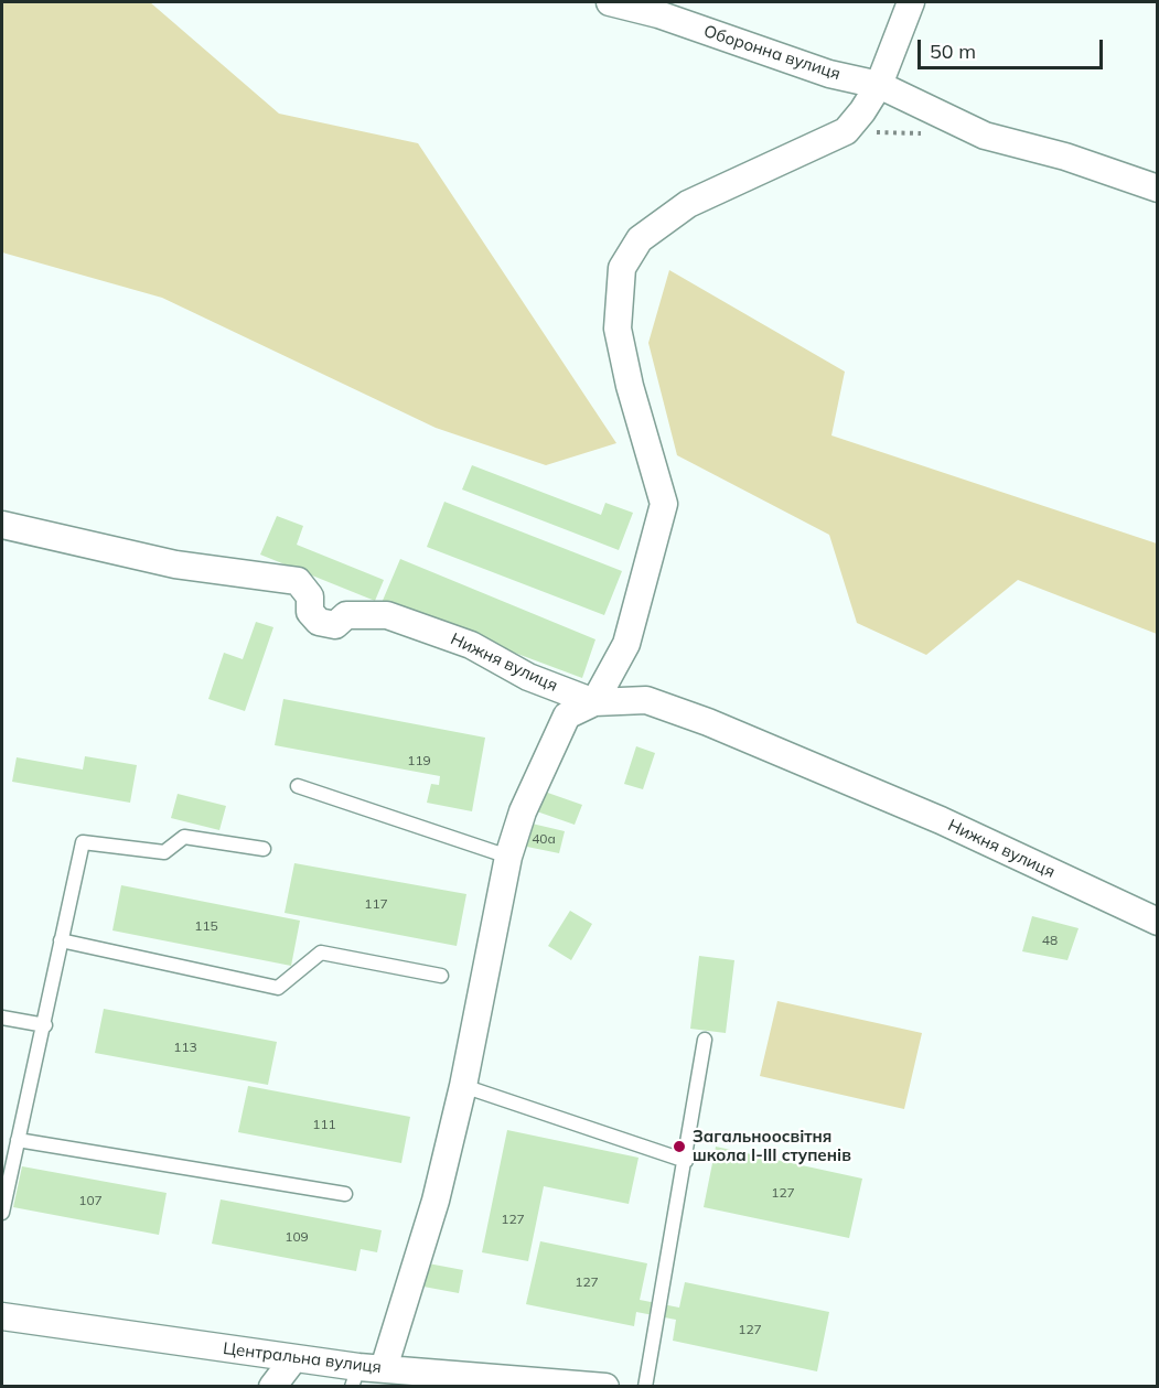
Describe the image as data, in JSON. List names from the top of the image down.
{
  "streets": {
    "street": ["Оборонна вулиця", "Нижня вулиця", "Центральна вулиця"]
  },
  "places": ["Загальноосвітня школа I-III ступенів"],
  "house_numbers": [
    "119",
    "40а",
    "117",
    "115",
    "48",
    "113",
    "111",
    "127",
    "107",
    "127",
    "109",
    "127",
    "127"
  ],
  "scale_bar": "50 m"
}
